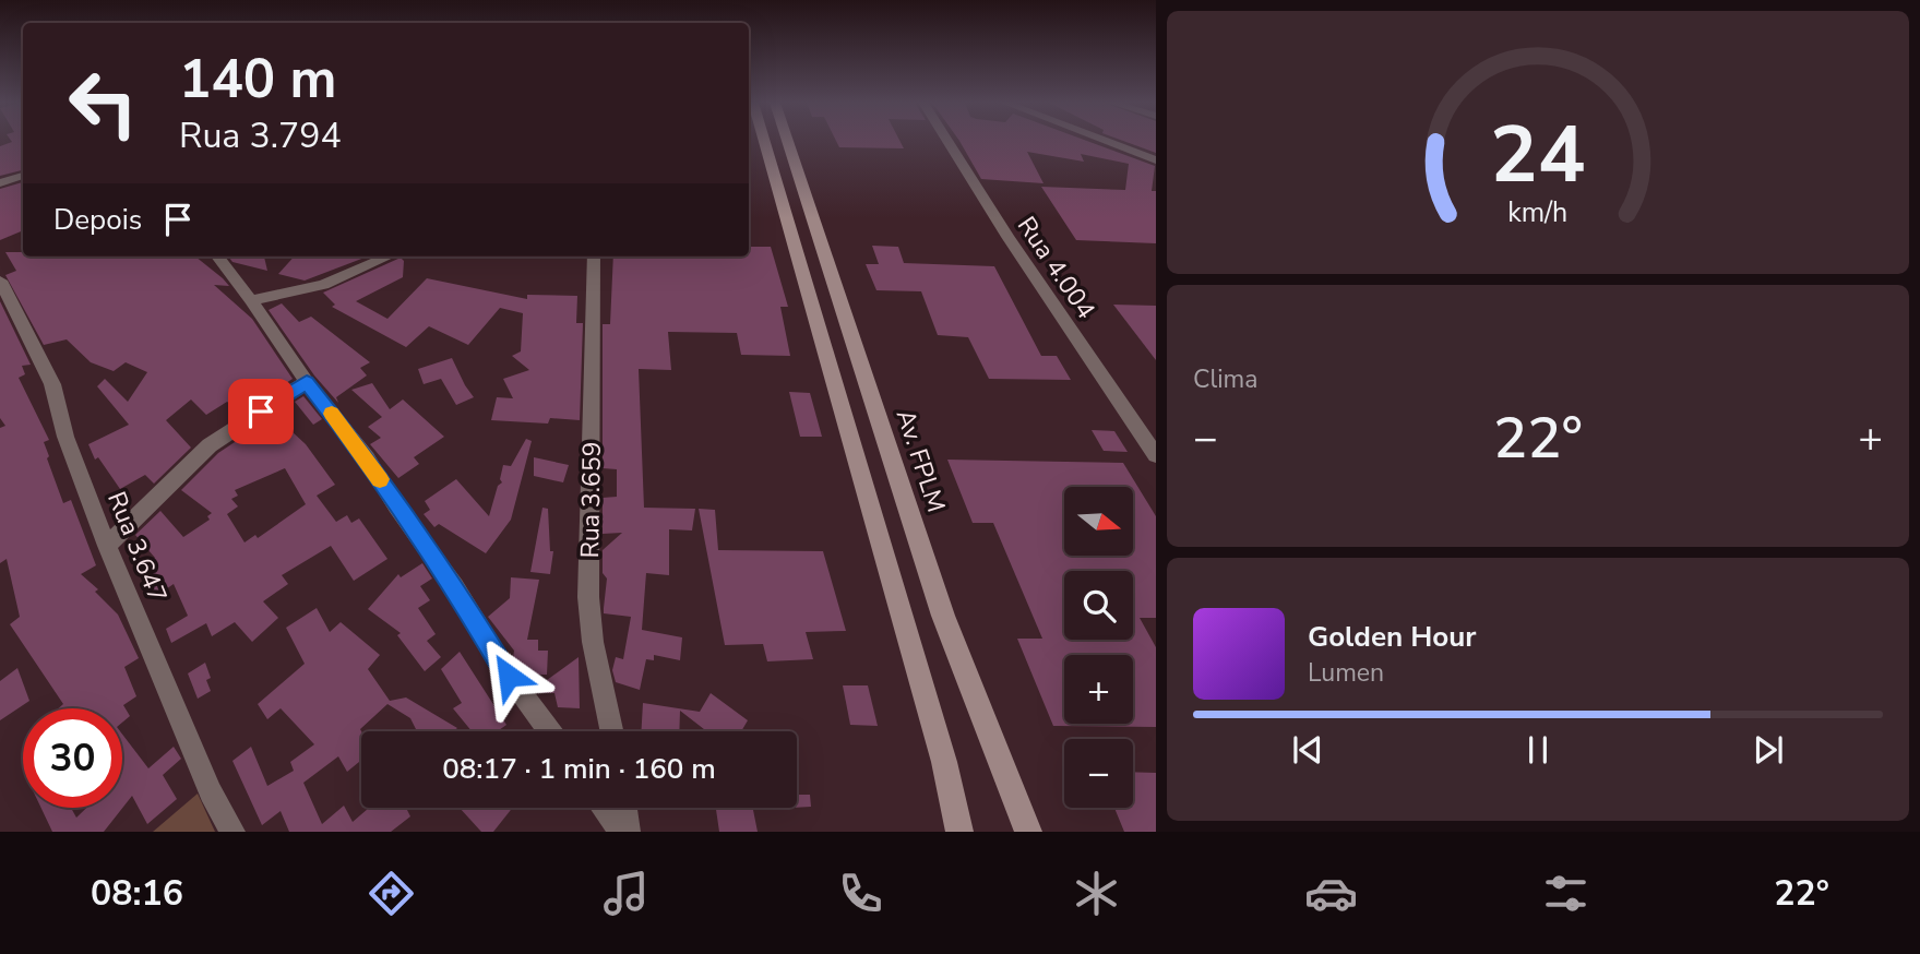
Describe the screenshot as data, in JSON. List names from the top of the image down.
{
  "streets": {
    "main road": ["Av. FPLM"],
    "street": ["Rua 4.004", "Rua 3.659", "Rua 3.647"]
  },
  "north": "right",
  "page": {
    "turn": ["140 m", "Rua 3.794"],
    "then": "Depois",
    "tile": "Clima",
    "heat": ["−", "22°", "+"],
    "map_buttons": ["+", "−"],
    "song": ["Golden Hour", "Lumen"],
    "limit": "30",
    "trip": "08:17 · 1 min · 160 m",
    "tabs": ["08:16", "22°"],
    "gauge": ["24", "km/h"]
  }
}
